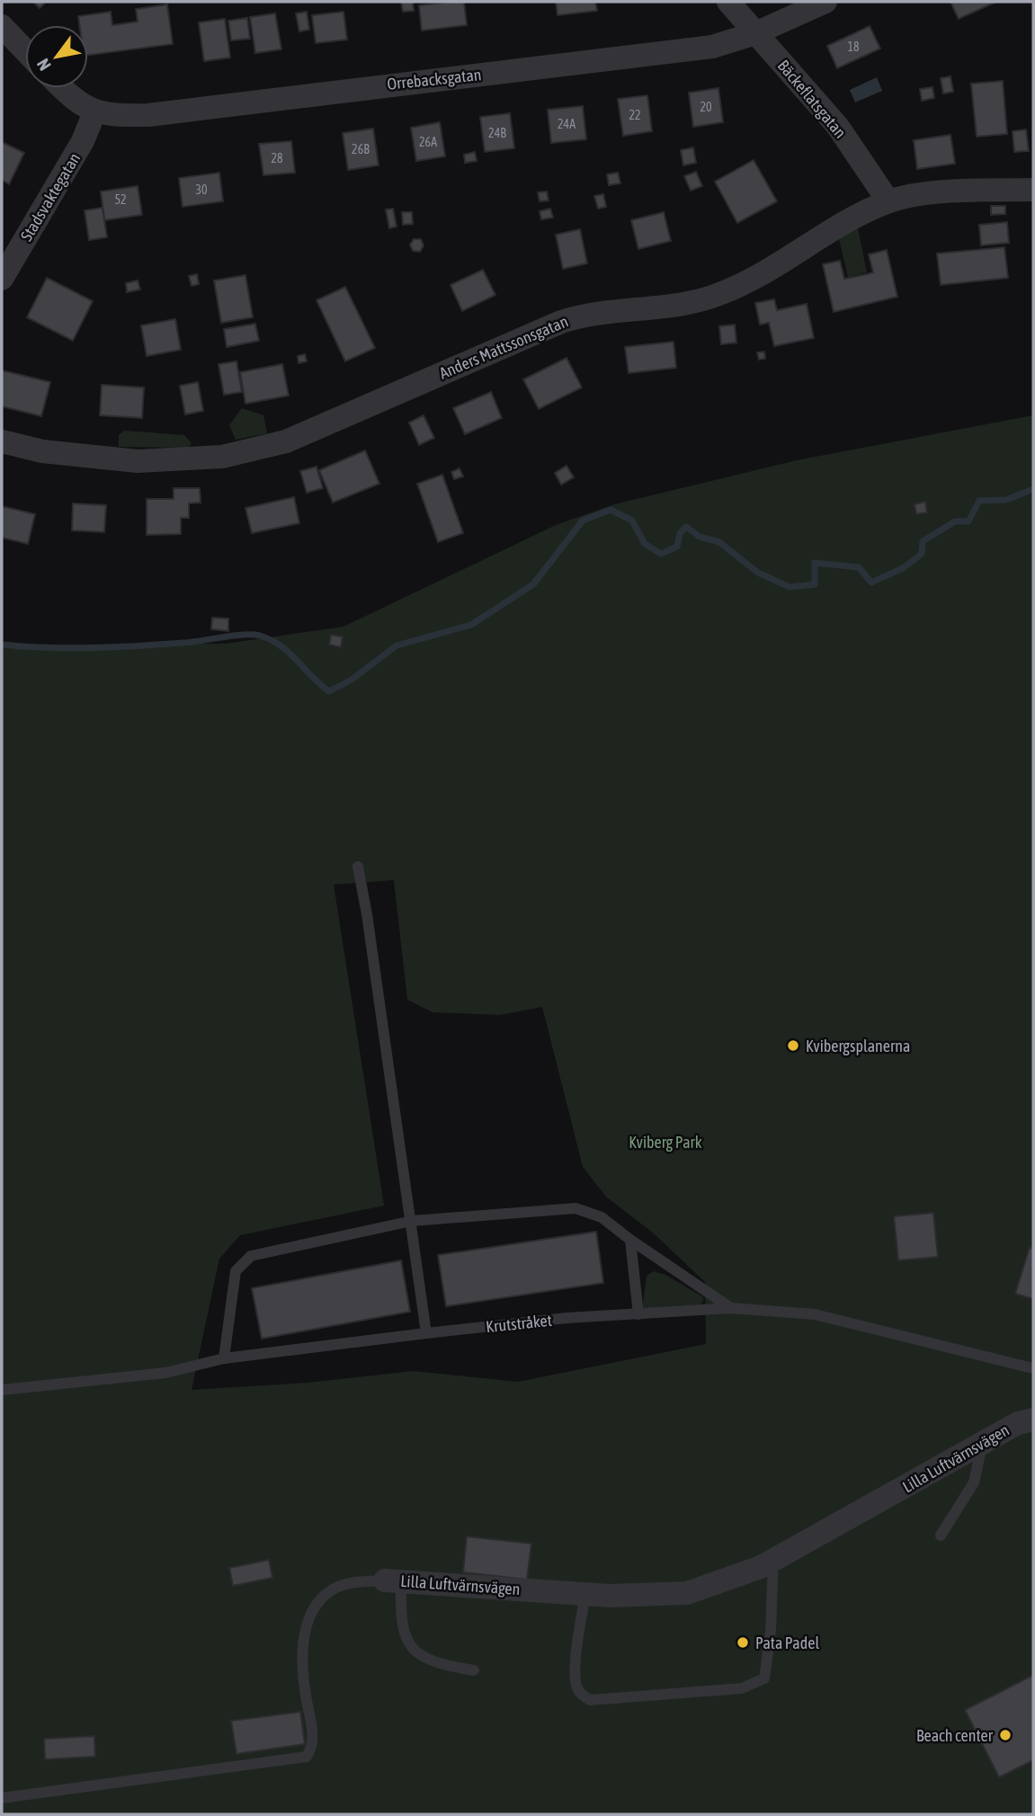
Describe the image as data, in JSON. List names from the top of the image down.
{
  "streets": {
    "street": [
      "Orrebacksgatan",
      "Bäckeflatsgatan",
      "Stadsvaktegatan",
      "Anders Mattssonsgatan",
      "Lilla Luftvärnsvägen"
    ],
    "lane": ["Krutstråket"]
  },
  "crossings": [
    ["Orrebacksgatan", "Bäckeflatsgatan"],
    ["Orrebacksgatan", "Stadsvaktegatan"],
    ["Bäckeflatsgatan", "Anders Mattssonsgatan"]
  ],
  "parks": ["Kviberg Park"],
  "places": ["Kvibergsplanerna", "Pata Padel", "Beach center"],
  "house_numbers": [
    "18",
    "20",
    "22",
    "24A",
    "24B",
    "26A",
    "26B",
    "28",
    "30",
    "52"
  ],
  "north": "bottom left"
}
